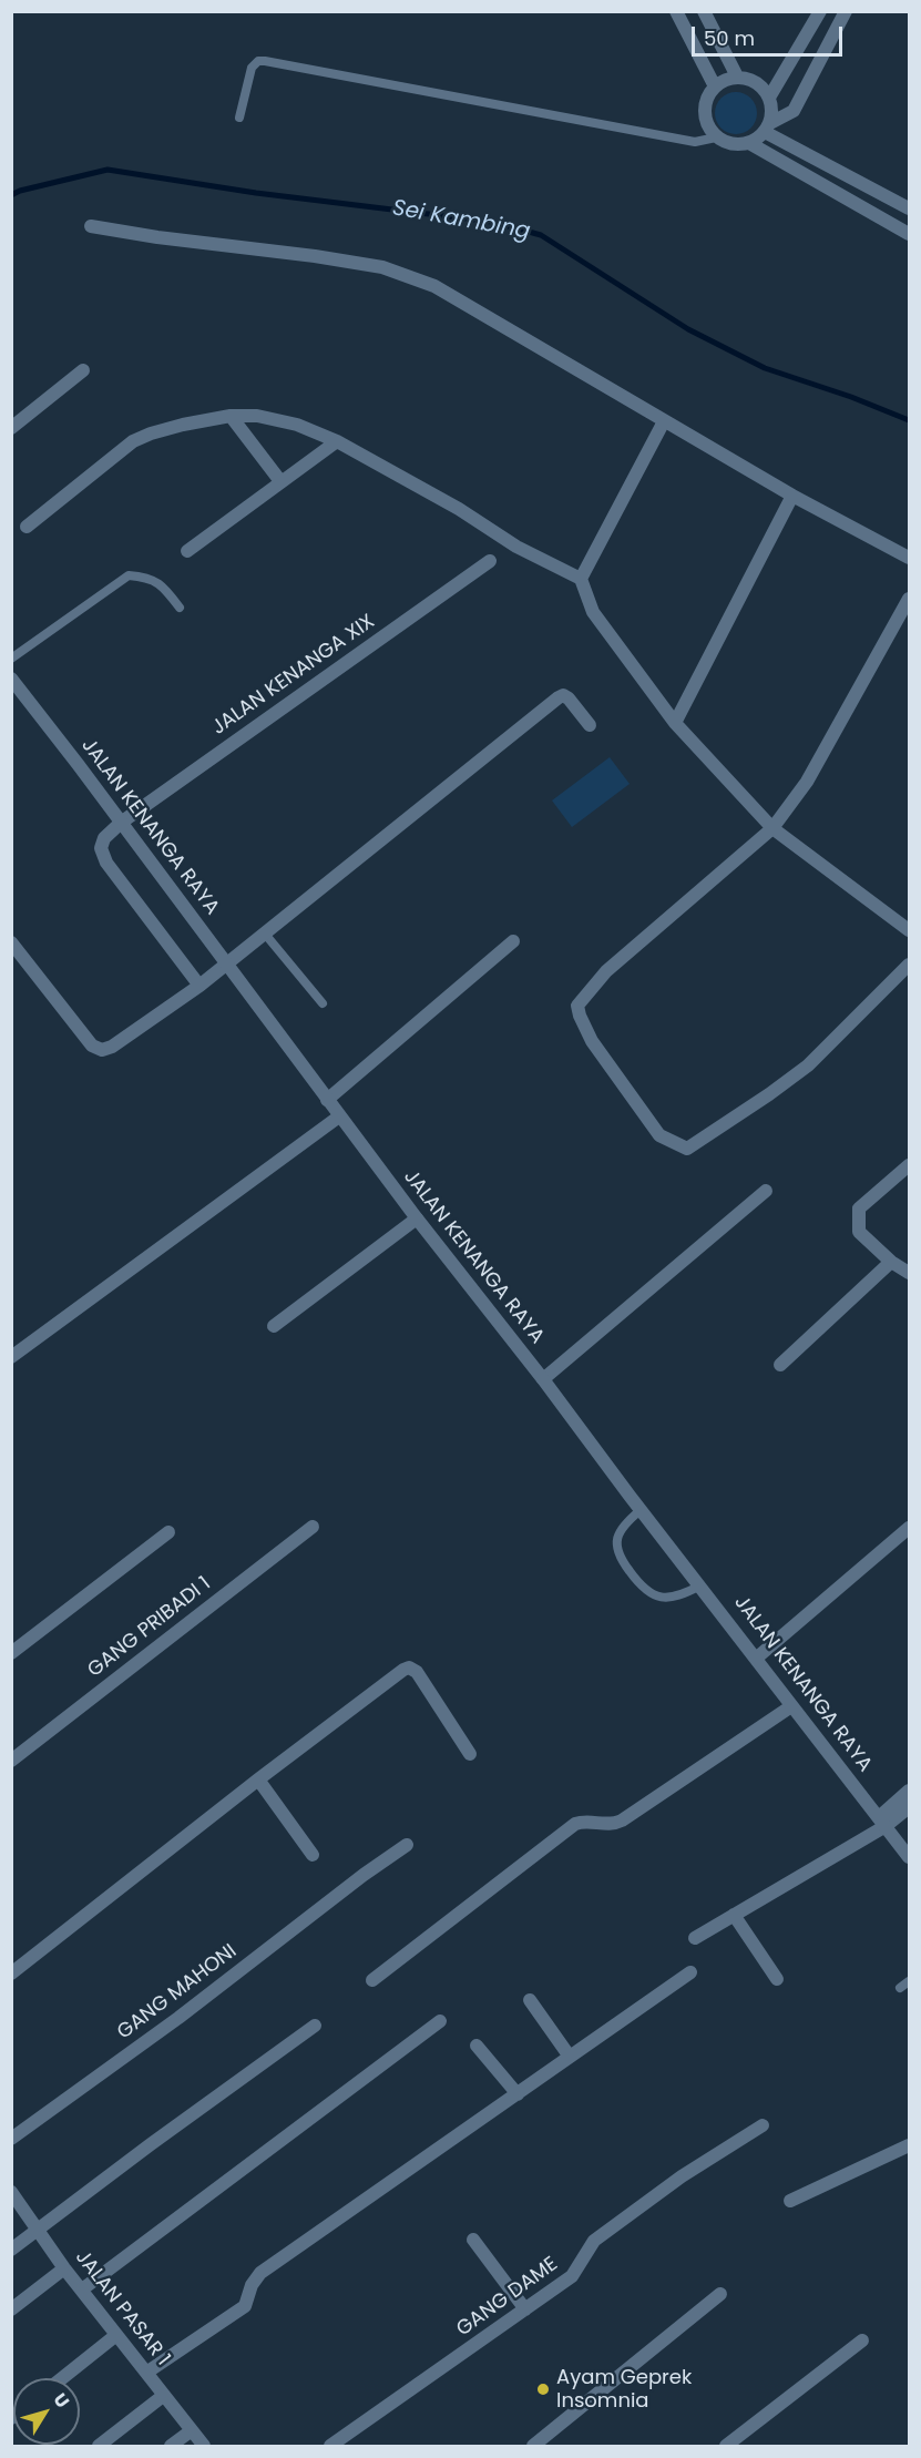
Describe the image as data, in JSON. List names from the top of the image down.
{
  "streets": {
    "street": [
      "JALAN KENANGA XIX",
      "JALAN KENANGA RAYA",
      "GANG PRIBADI 1",
      "GANG MAHONI",
      "GANG DAME",
      "JALAN PASAR 1"
    ]
  },
  "crossings": [
    ["JALAN KENANGA XIX", "JALAN KENANGA RAYA"]
  ],
  "water": ["Sei Kambing"],
  "places": ["Ayam Geprek Insomnia"],
  "scale_bar": "50 m",
  "north": "top right"
}
